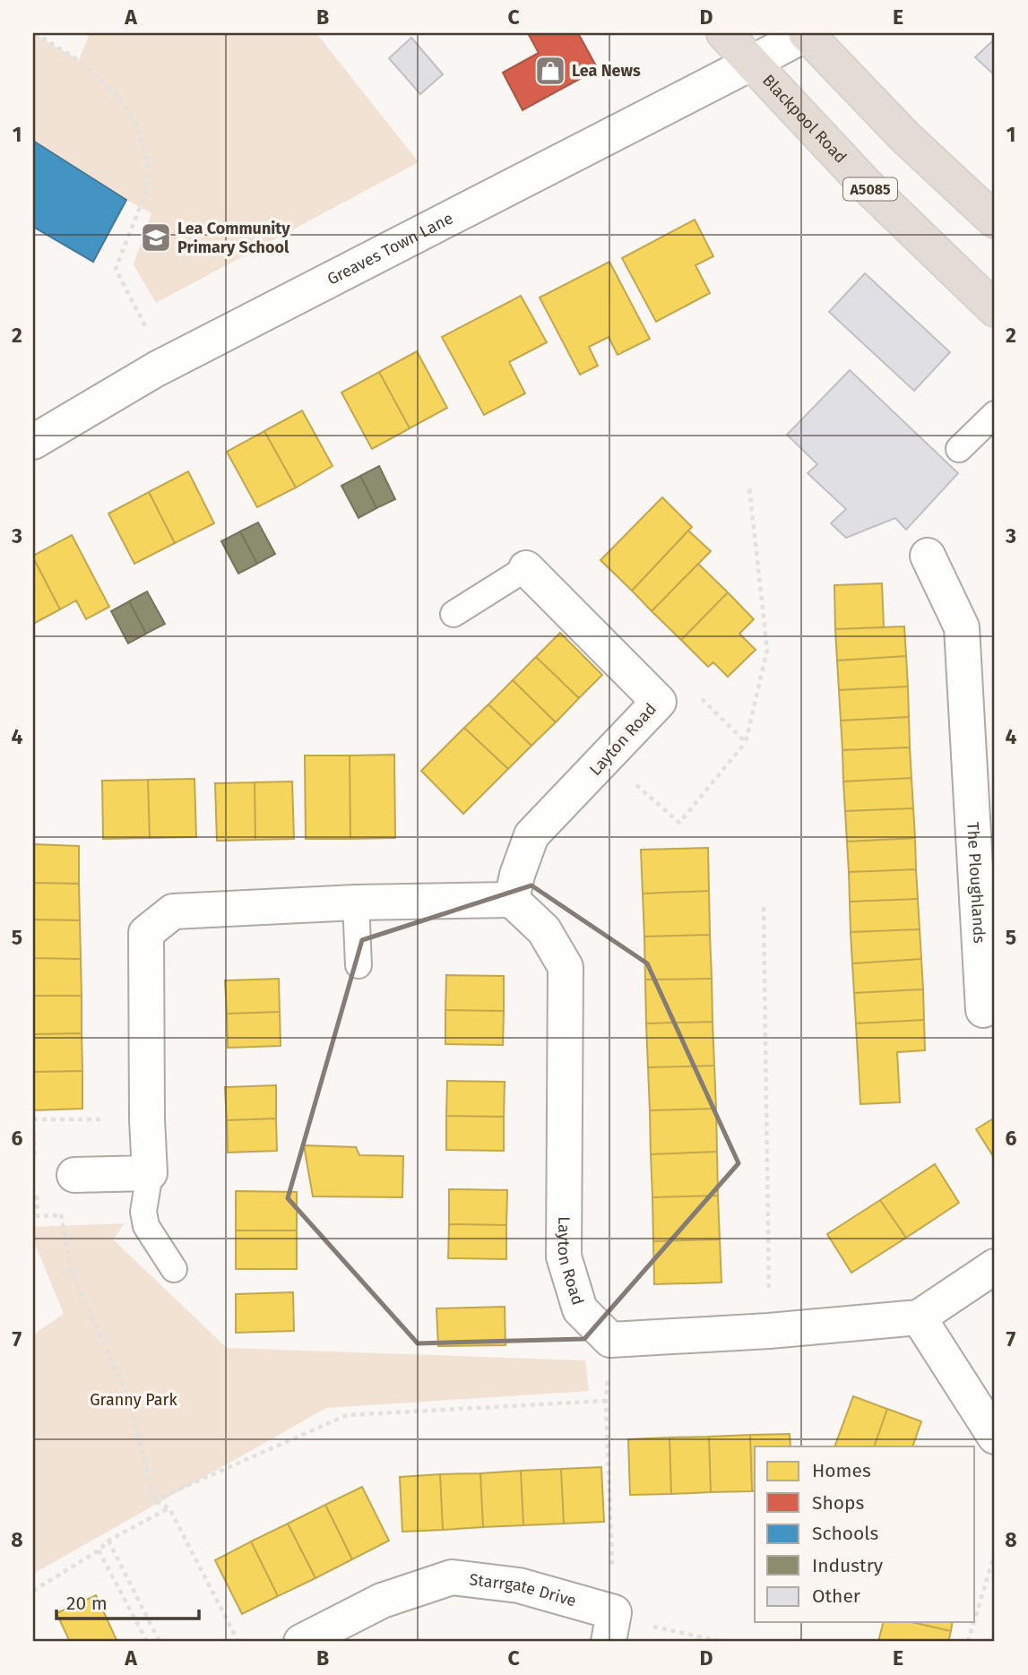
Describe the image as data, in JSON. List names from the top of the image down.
{
  "streets": {
    "highway": ["Blackpool Road", "A5085"],
    "street": [
      "Greaves Town Lane",
      "Layton Road",
      "The Ploughlands",
      "Starrgate Drive"
    ]
  },
  "crossings": [
    ["Blackpool Road", "Greaves Town Lane"]
  ],
  "parks": ["Granny Park"],
  "places": {
    "shop": ["Lea News"],
    "school or university": ["Lea Community Primary School"]
  },
  "legend": [
    "Homes",
    "Shops",
    "Schools",
    "Industry",
    "Other"
  ],
  "scale_bar": "20 m",
  "grid": {
    "columns": [
      "A",
      "B",
      "C",
      "D",
      "E"
    ],
    "rows": [
      "1",
      "2",
      "3",
      "4",
      "5",
      "6",
      "7",
      "8"
    ]
  }
}
